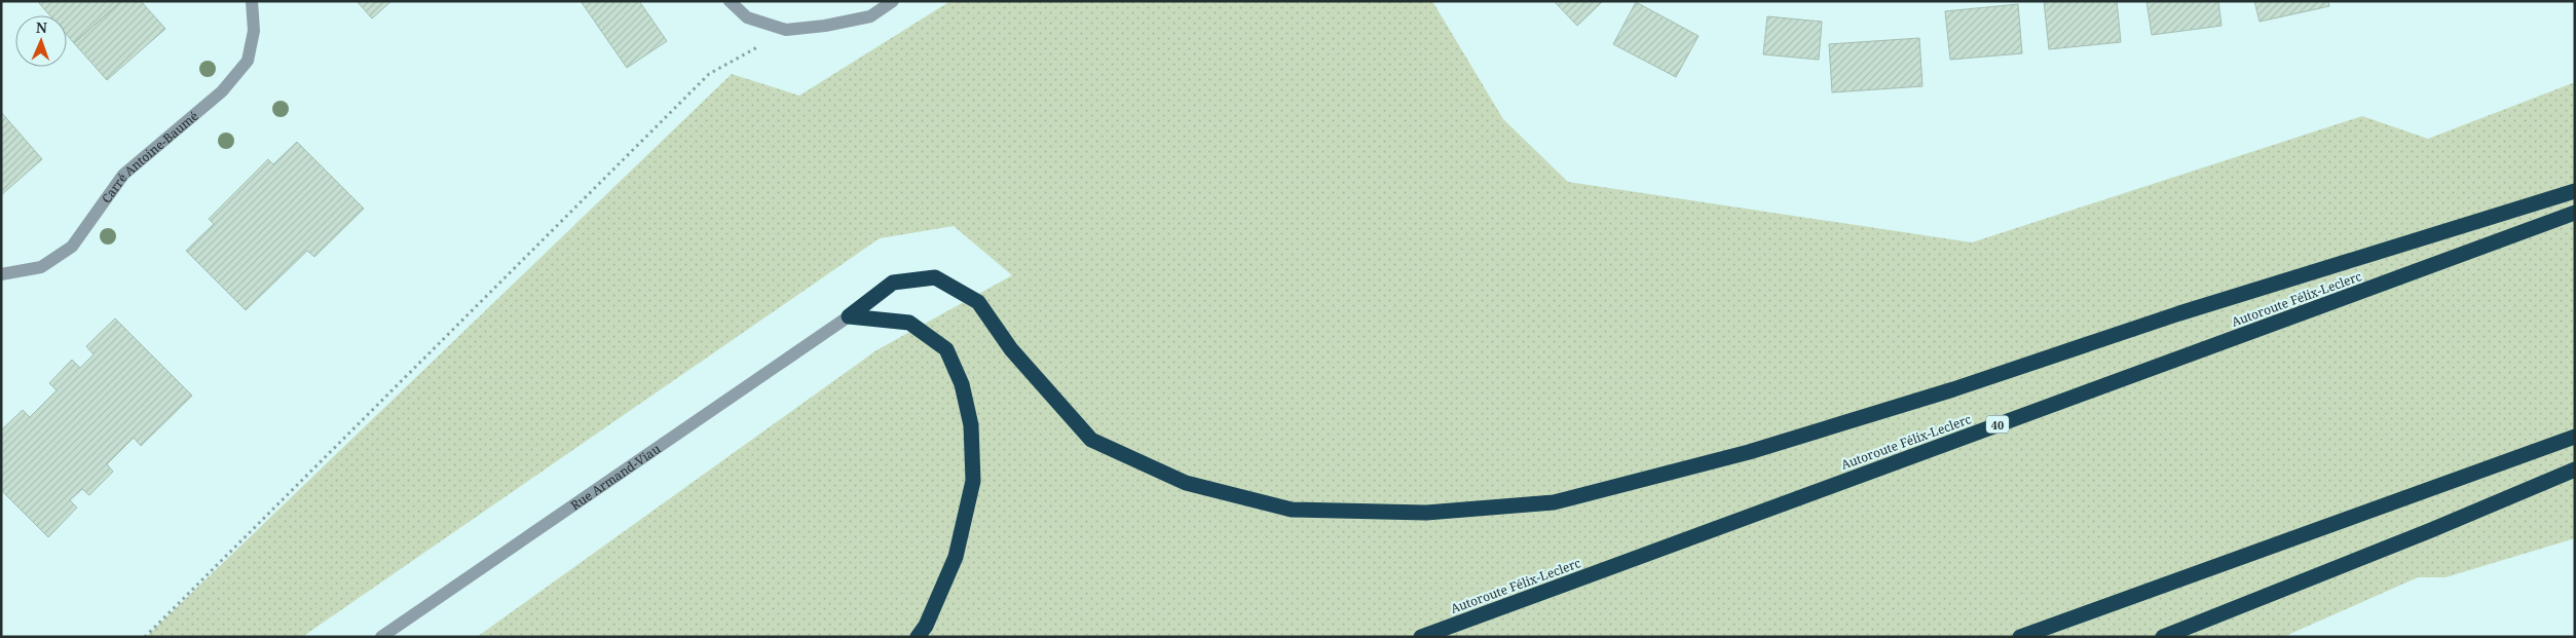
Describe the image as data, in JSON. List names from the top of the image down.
{
  "streets": {
    "highway": ["Autoroute Félix-Leclerc", "40"],
    "street": ["Carré Antoine-Baumé", "Rue Armand-Viau"]
  },
  "north": "top"
}
